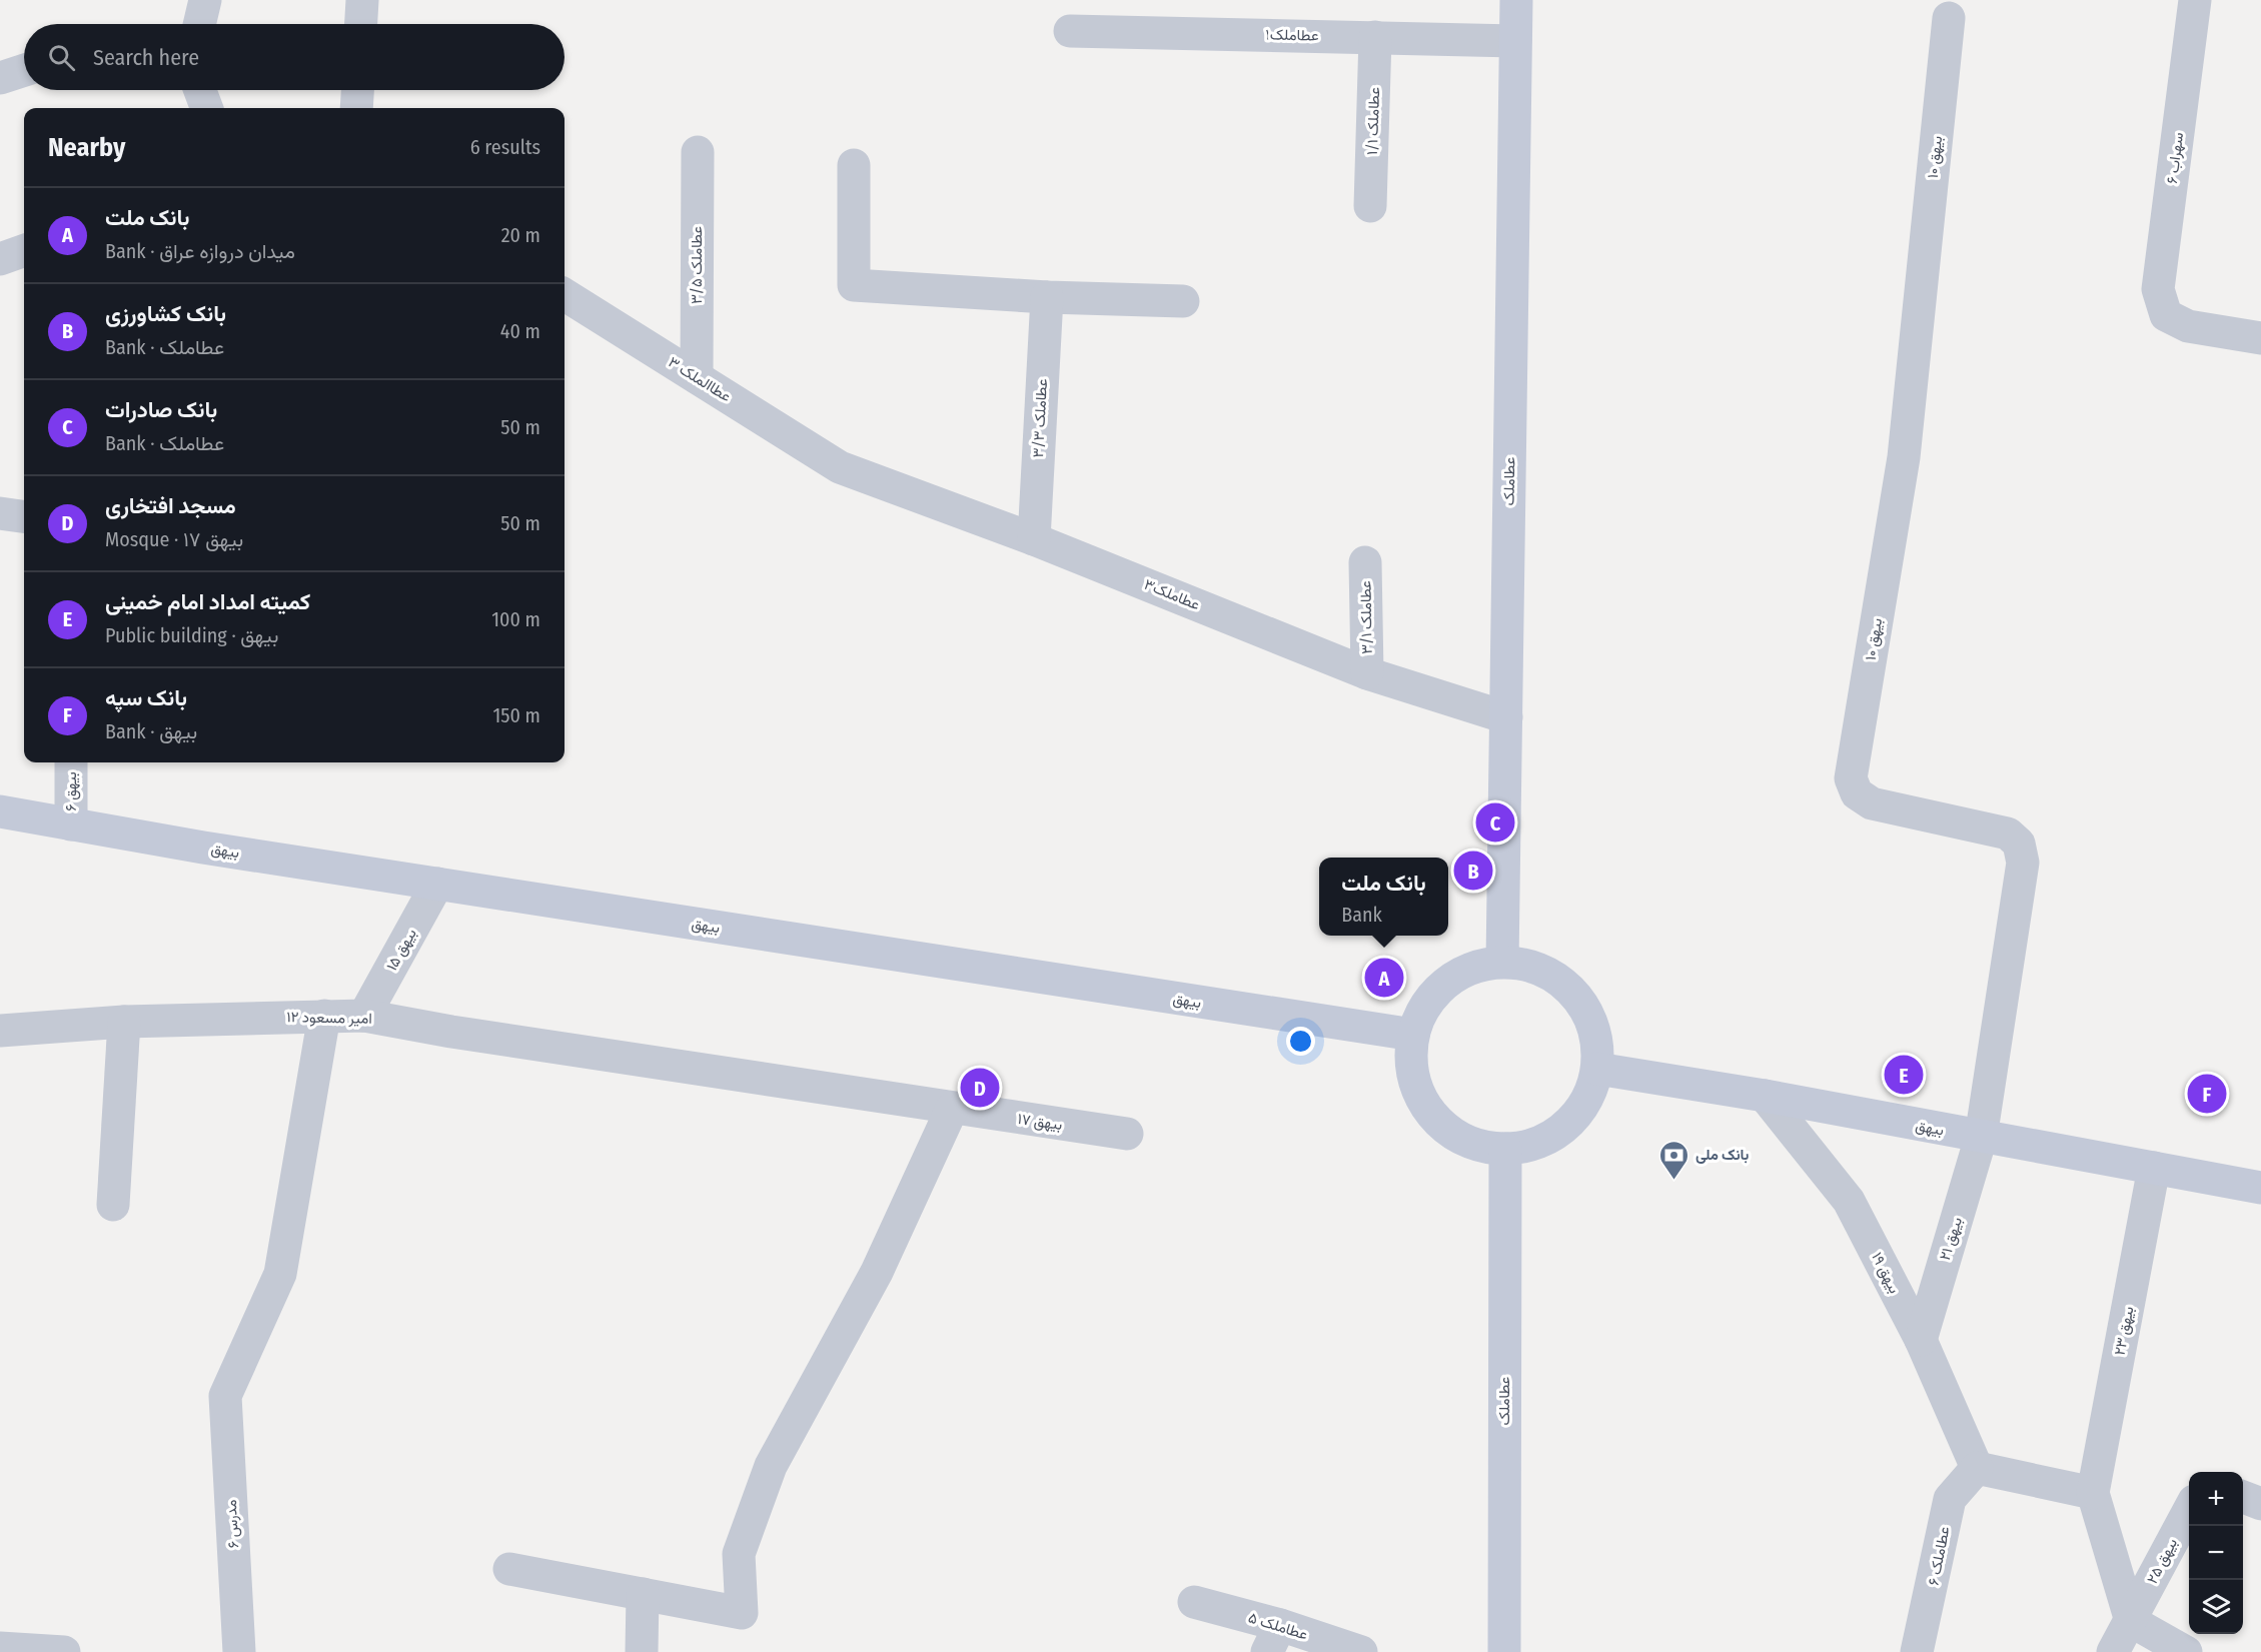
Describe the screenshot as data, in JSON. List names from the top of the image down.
{
  "streets": {
    "main road": ["عطاملک", "بیهق"],
    "street": [
      "عطاملک۱",
      "عطاملک ۱/۱",
      "بیهق ۱۰",
      "سهراب ۶",
      "عطاملک ۳/۵",
      "عطاالملک ۳",
      "عطاملک ۳/۳",
      "عطاملک۳",
      "عطاملک ۳/۱",
      "بیهق ۶",
      "بیهق ۱۵",
      "امیر مسعود ۱۲",
      "بیهق ۱۷",
      "بیهق ۲۱",
      "بیهق ۱۹",
      "بیهق ۲۳",
      "مدرس ۶",
      "عطاملک ۶",
      "بیهق ۲۵",
      "عطاملک ۵"
    ]
  },
  "crossings": [
    ["عطاملک۱", "عطاملک ۱/۱"],
    ["عطاملک۱", "عطاملک"],
    ["بیهق ۱۰", "بیهق"],
    ["بیهق ۱۰", "بیهق ۲۱"],
    ["عطاملک ۳/۵", "عطاالملک ۳"],
    ["عطاالملک ۳", "عطاملک۳"],
    ["عطاملک ۳/۳", "عطاملک۳"],
    ["عطاملک", "عطاملک۳"],
    ["عطاملک", "بیهق"],
    ["عطاملک۳", "عطاملک ۳/۱"],
    ["بیهق ۶", "بیهق"],
    ["بیهق", "بیهق ۱۵"],
    ["بیهق", "بیهق ۲۱"],
    ["بیهق", "بیهق ۱۹"],
    ["بیهق", "بیهق ۲۳"],
    ["بیهق ۱۵", "امیر مسعود ۱۲"],
    ["امیر مسعود ۱۲", "بیهق ۱۷"],
    ["امیر مسعود ۱۲", "مدرس ۶"],
    ["بیهق ۲۱", "بیهق ۱۹"],
    ["بیهق ۱۹", "عطاملک ۶"]
  ],
  "places": {
    "bank": ["بانک ملی"]
  },
  "page": {
    "search": "Search here",
    "heading": ["Nearby", "6 results"],
    "list": [
      {
        "mark": "A",
        "name": "بانک ملت",
        "note": "Bank · میدان دروازه عراق",
        "value": "20 m"
      },
      {
        "mark": "B",
        "name": "بانک کشاورزی",
        "note": "Bank · عطاملک",
        "value": "40 m"
      },
      {
        "mark": "C",
        "name": "بانک صادرات",
        "note": "Bank · عطاملک",
        "value": "50 m"
      },
      {
        "mark": "D",
        "name": "مسجد افتخاری",
        "note": "Mosque · بیهق ۱۷",
        "value": "50 m"
      },
      {
        "mark": "E",
        "name": "کمیته امداد امام خمینی",
        "note": "Public building · بیهق",
        "value": "100 m"
      },
      {
        "mark": "F",
        "name": "بانک سپه",
        "note": "Bank · بیهق",
        "value": "150 m"
      }
    ],
    "pins": [
      "C",
      "B",
      "A",
      "E",
      "D",
      "F"
    ],
    "popup": ["بانک ملت", "Bank"],
    "map_buttons": ["+", "−"]
  }
}
